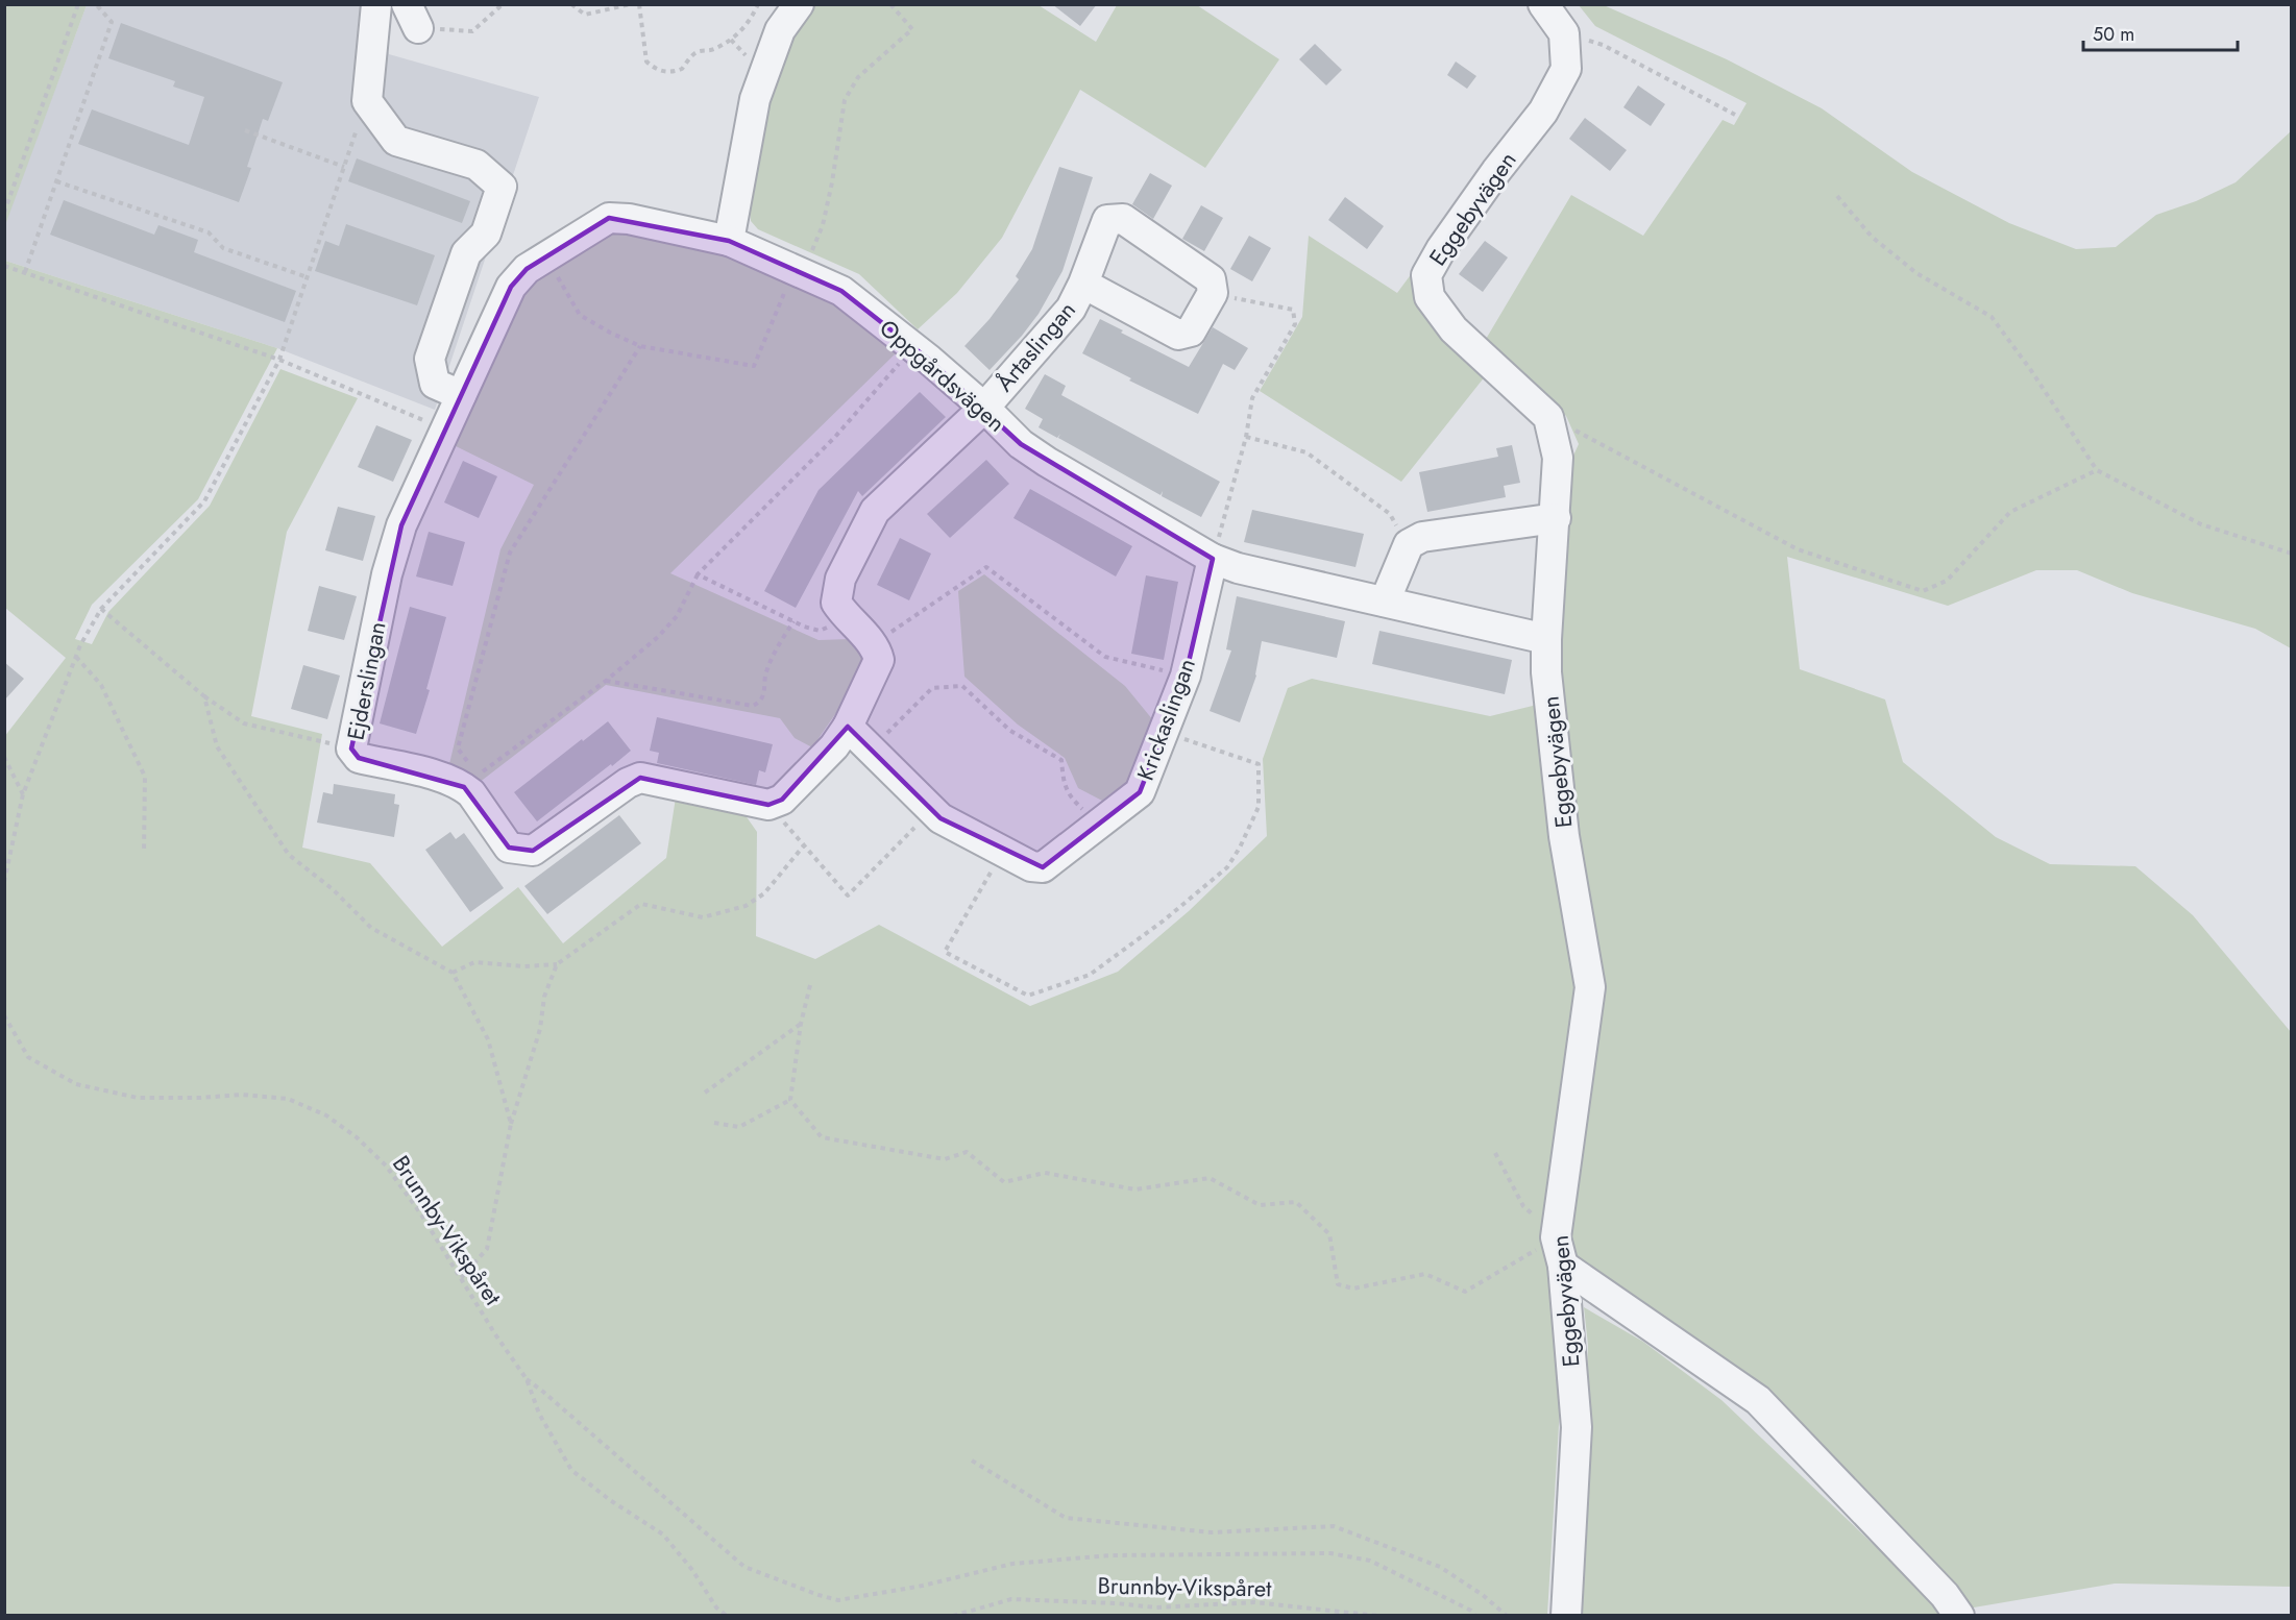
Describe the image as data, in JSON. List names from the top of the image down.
{
  "streets": {
    "street": [
      "Eggebyvägen",
      "Årtaslingan",
      "Oppgårdsvägen",
      "Ejderslingan",
      "Krickaslingan"
    ],
    "path": ["Brunnby-Vikspåret"]
  },
  "crossings": [
    ["Eggebyvägen", "Oppgårdsvägen"],
    ["Årtaslingan", "Oppgårdsvägen"],
    ["Oppgårdsvägen", "Ejderslingan"],
    ["Oppgårdsvägen", "Krickaslingan"]
  ],
  "scale_bar": "50 m"
}
